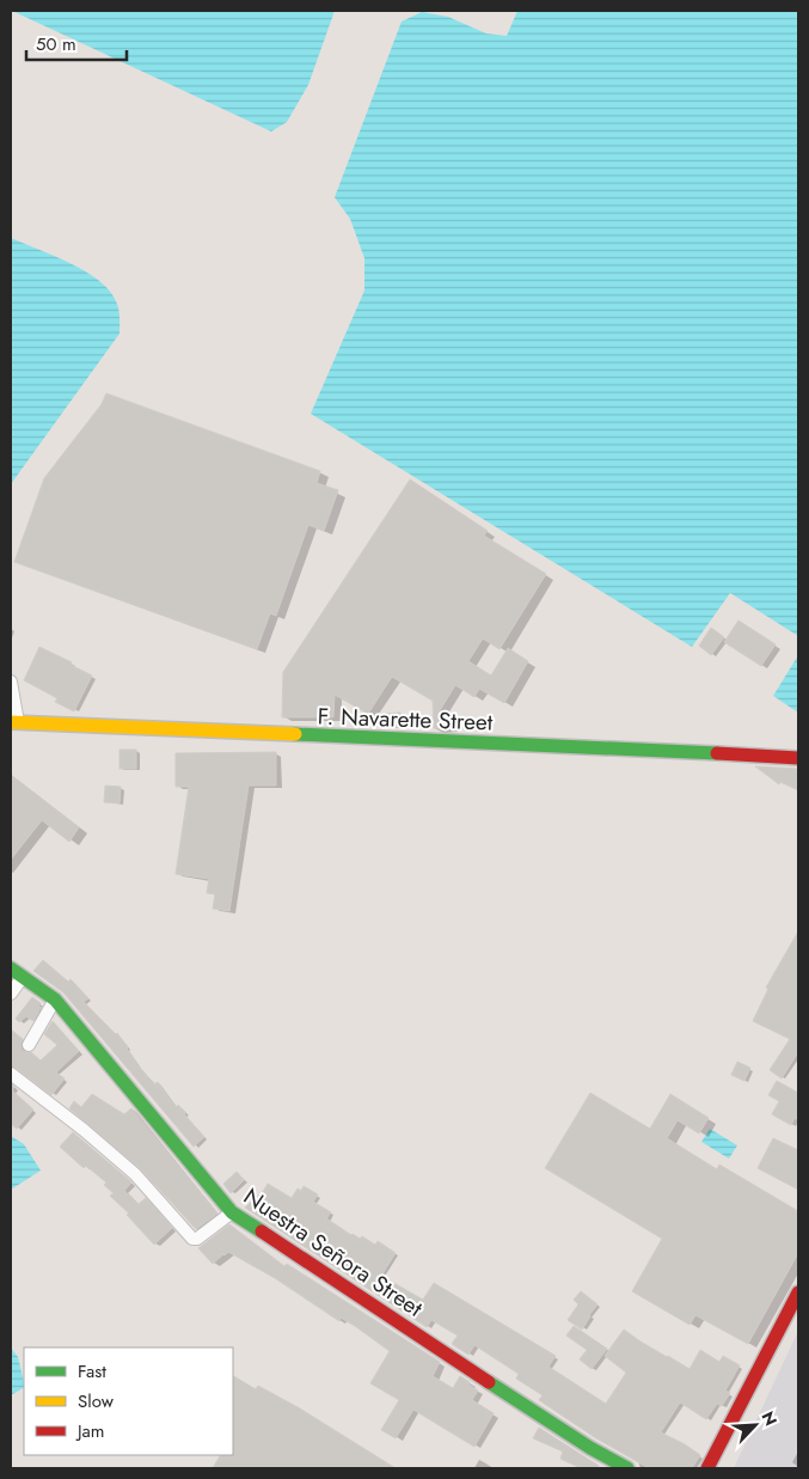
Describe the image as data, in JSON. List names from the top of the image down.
{
  "streets": {
    "main road": ["F. Navarette Street", "Nuestra Señora Street"]
  },
  "legend": ["Fast", "Slow", "Jam"],
  "scale_bar": "50 m",
  "north": "top right"
}
